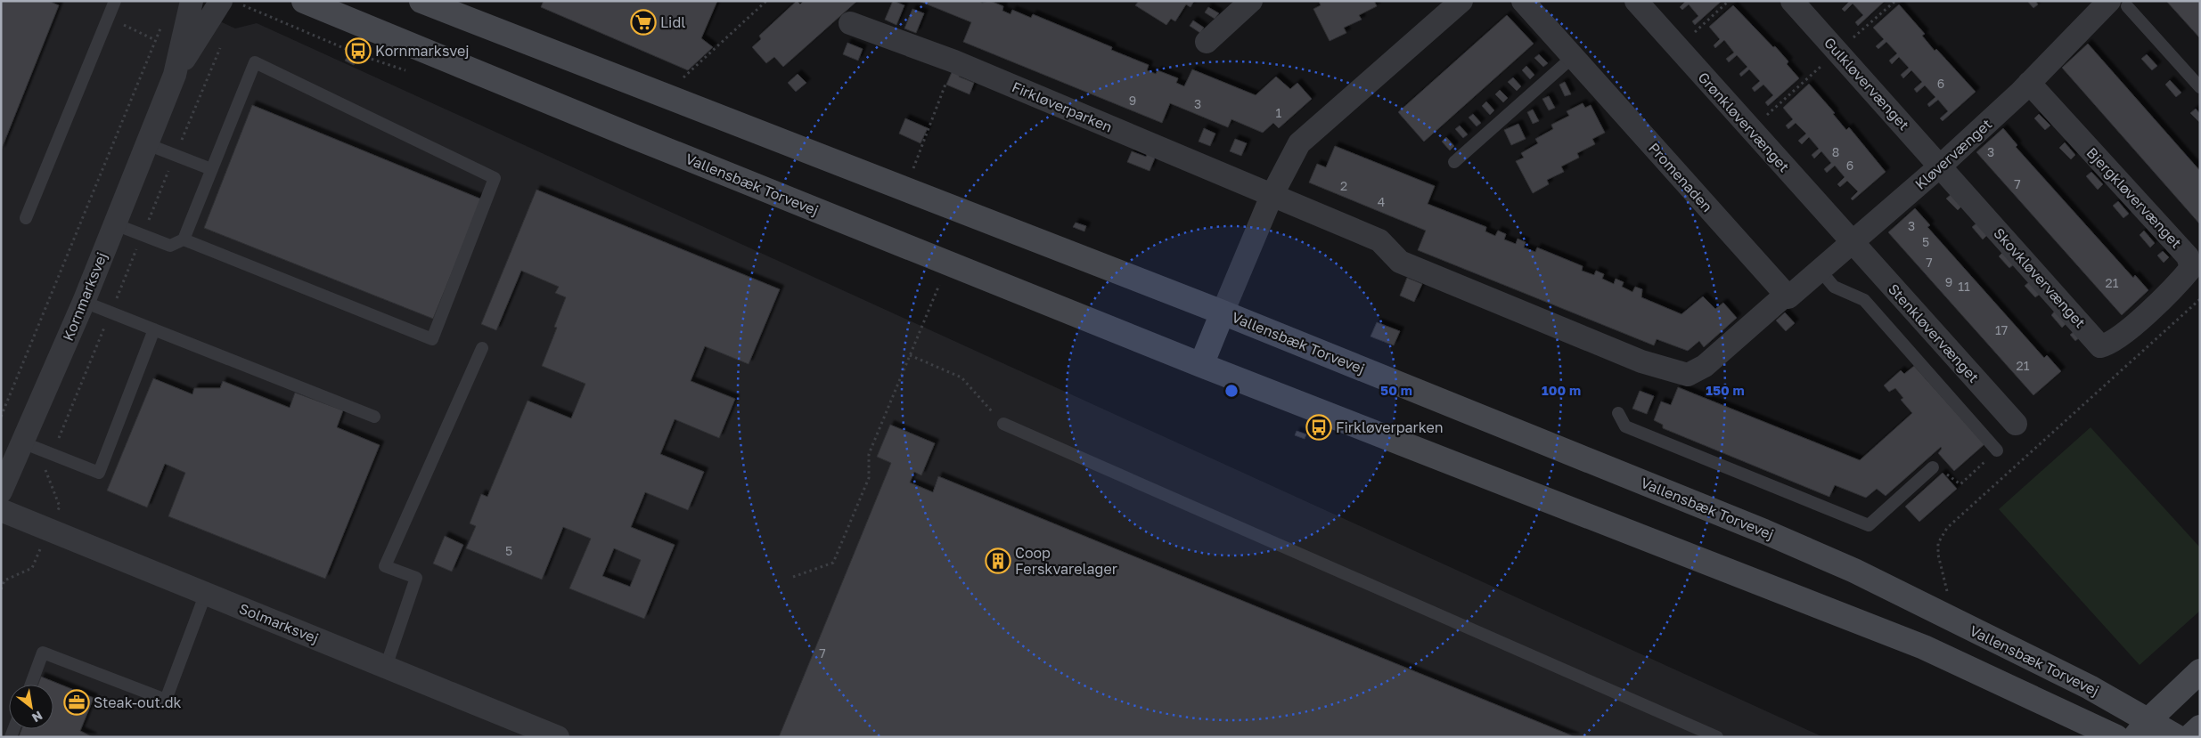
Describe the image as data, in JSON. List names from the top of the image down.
{
  "streets": {
    "street": [
      "Gulkløvervænget",
      "Firkløverparken",
      "Grønkløvervænget",
      "Kløvervænget",
      "Promenaden",
      "Vallensbæk Torvevej",
      "Bjergkløvervænget",
      "Skovkløvervænget",
      "Kornmarksvej",
      "Stenkløvervænget",
      "Solmarksvej"
    ]
  },
  "crossings": [
    ["Gulkløvervænget", "Kløvervænget"],
    ["Gulkløvervænget", "Skovkløvervænget"],
    ["Firkløverparken", "Kløvervænget"],
    ["Firkløverparken", "Promenaden"],
    ["Grønkløvervænget", "Kløvervænget"],
    ["Grønkløvervænget", "Stenkløvervænget"],
    ["Kløvervænget", "Promenaden"],
    ["Kløvervænget", "Bjergkløvervænget"],
    ["Kløvervænget", "Skovkløvervænget"],
    ["Kløvervænget", "Stenkløvervænget"],
    ["Bjergkløvervænget", "Skovkløvervænget"]
  ],
  "places": {
    "supermarket": ["Lidl"],
    "bus stop": ["Kornmarksvej", "Firkløverparken"],
    "building": ["Coop Ferskvarelager"],
    "office": ["Steak-out.dk"]
  },
  "house_numbers": [
    "6",
    "9",
    "3",
    "1",
    "8",
    "3",
    "6",
    "7",
    "2",
    "4",
    "3",
    "5",
    "7",
    "9",
    "21",
    "11",
    "17",
    "21",
    "5",
    "7"
  ],
  "north": "bottom right",
  "rings": ["50 m", "100 m", "150 m"]
}
